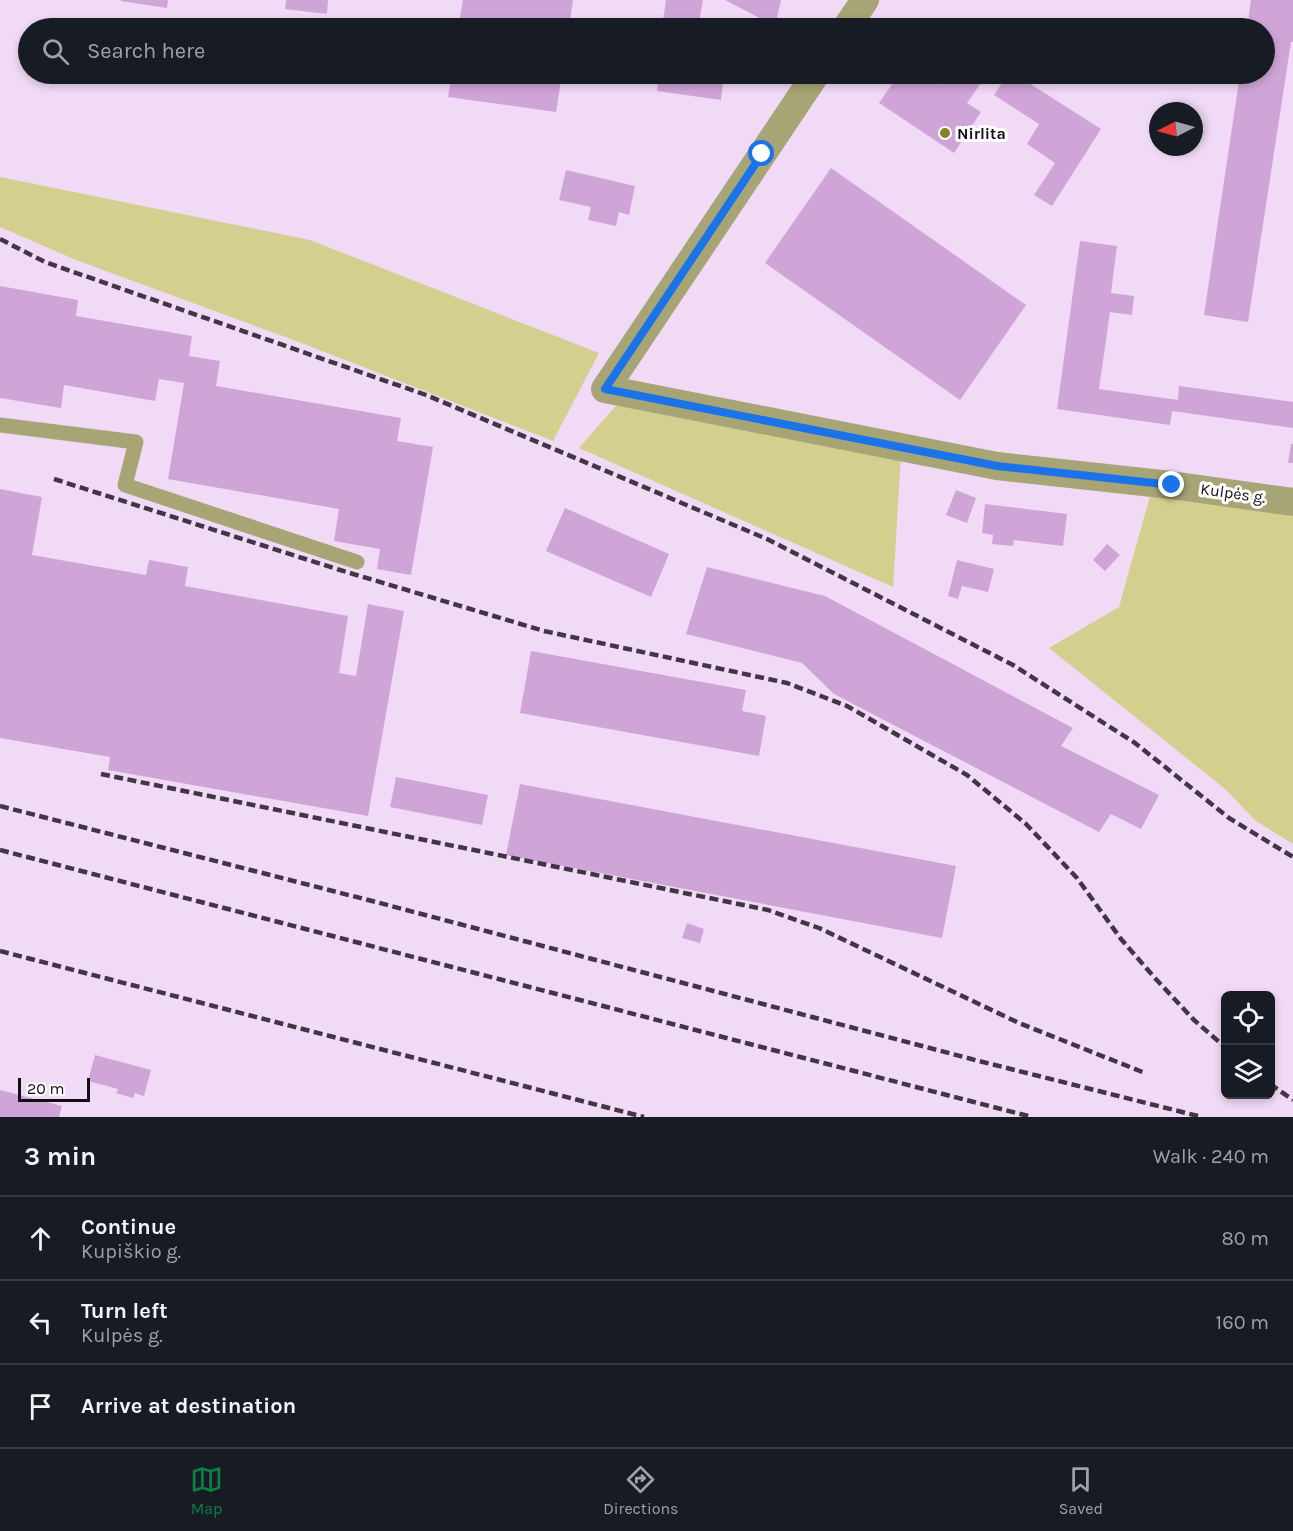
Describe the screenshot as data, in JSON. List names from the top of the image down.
{
  "streets": {
    "street": ["Kulpės g."]
  },
  "places": ["Nirlita"],
  "scale_bar": "20 m",
  "north": "left",
  "page": {
    "search": "Search here",
    "scale": "20 m",
    "heading": ["3 min", "Walk · 240 m"],
    "list": [
      ["Continue", "Kupiškio g.", "80 m"],
      ["Turn left", "Kulpės g.", "160 m"],
      "Arrive at destination"
    ],
    "nav": ["Map", "Directions", "Saved"]
  }
}
